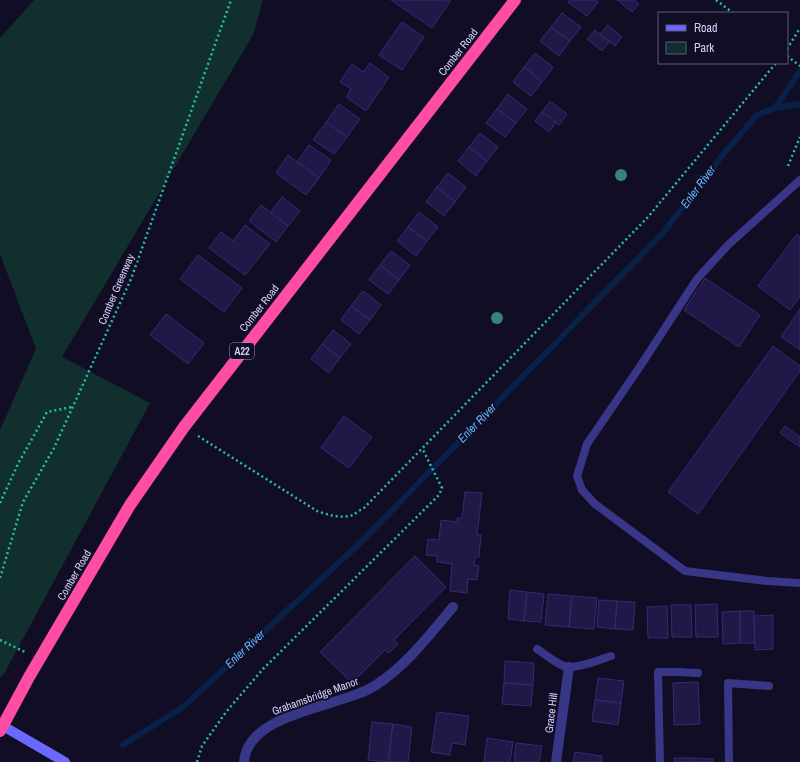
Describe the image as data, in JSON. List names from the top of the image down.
{
  "streets": {
    "highway": ["Comber Road", "A22"],
    "street": ["Grahamsbridge Manor", "Grace Hill"],
    "path": ["Comber Greenway"]
  },
  "water": ["Enler River"],
  "legend": ["Road", "Park"]
}
